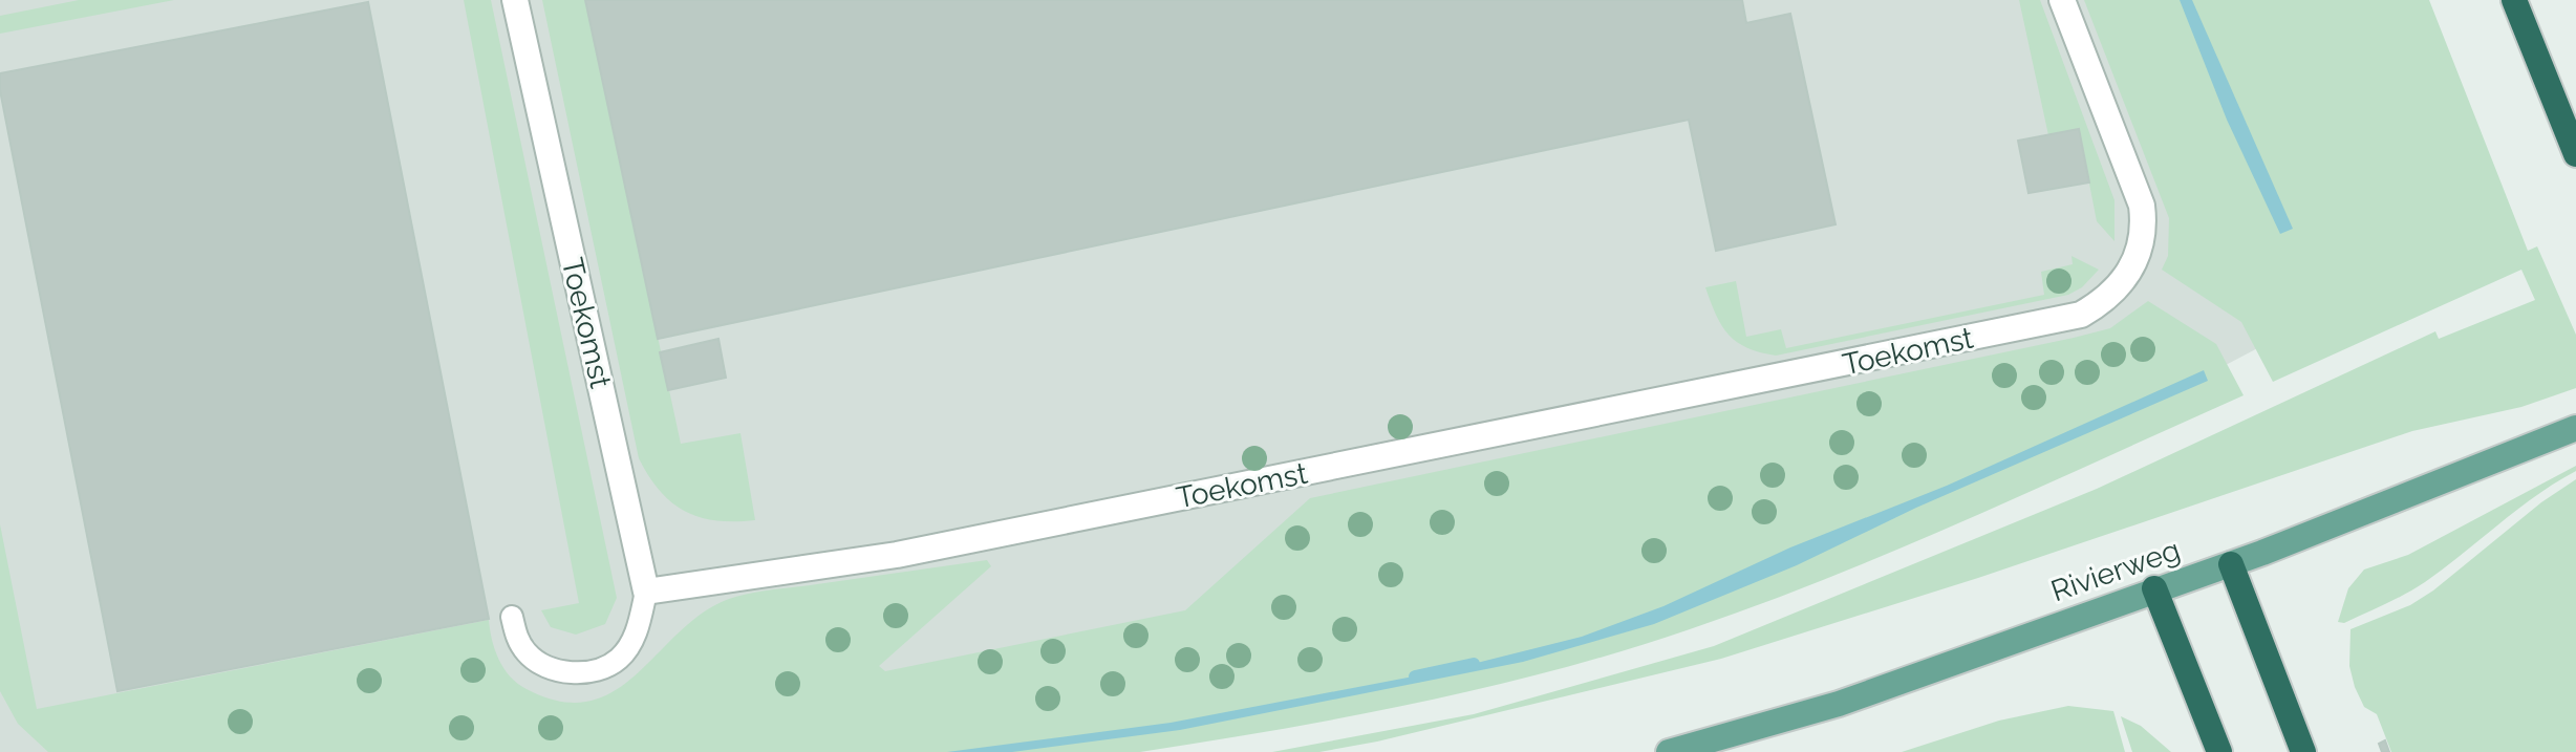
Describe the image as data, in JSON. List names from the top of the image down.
{
  "streets": {
    "main road": ["Rivierweg"],
    "street": ["Toekomst"]
  }
}
